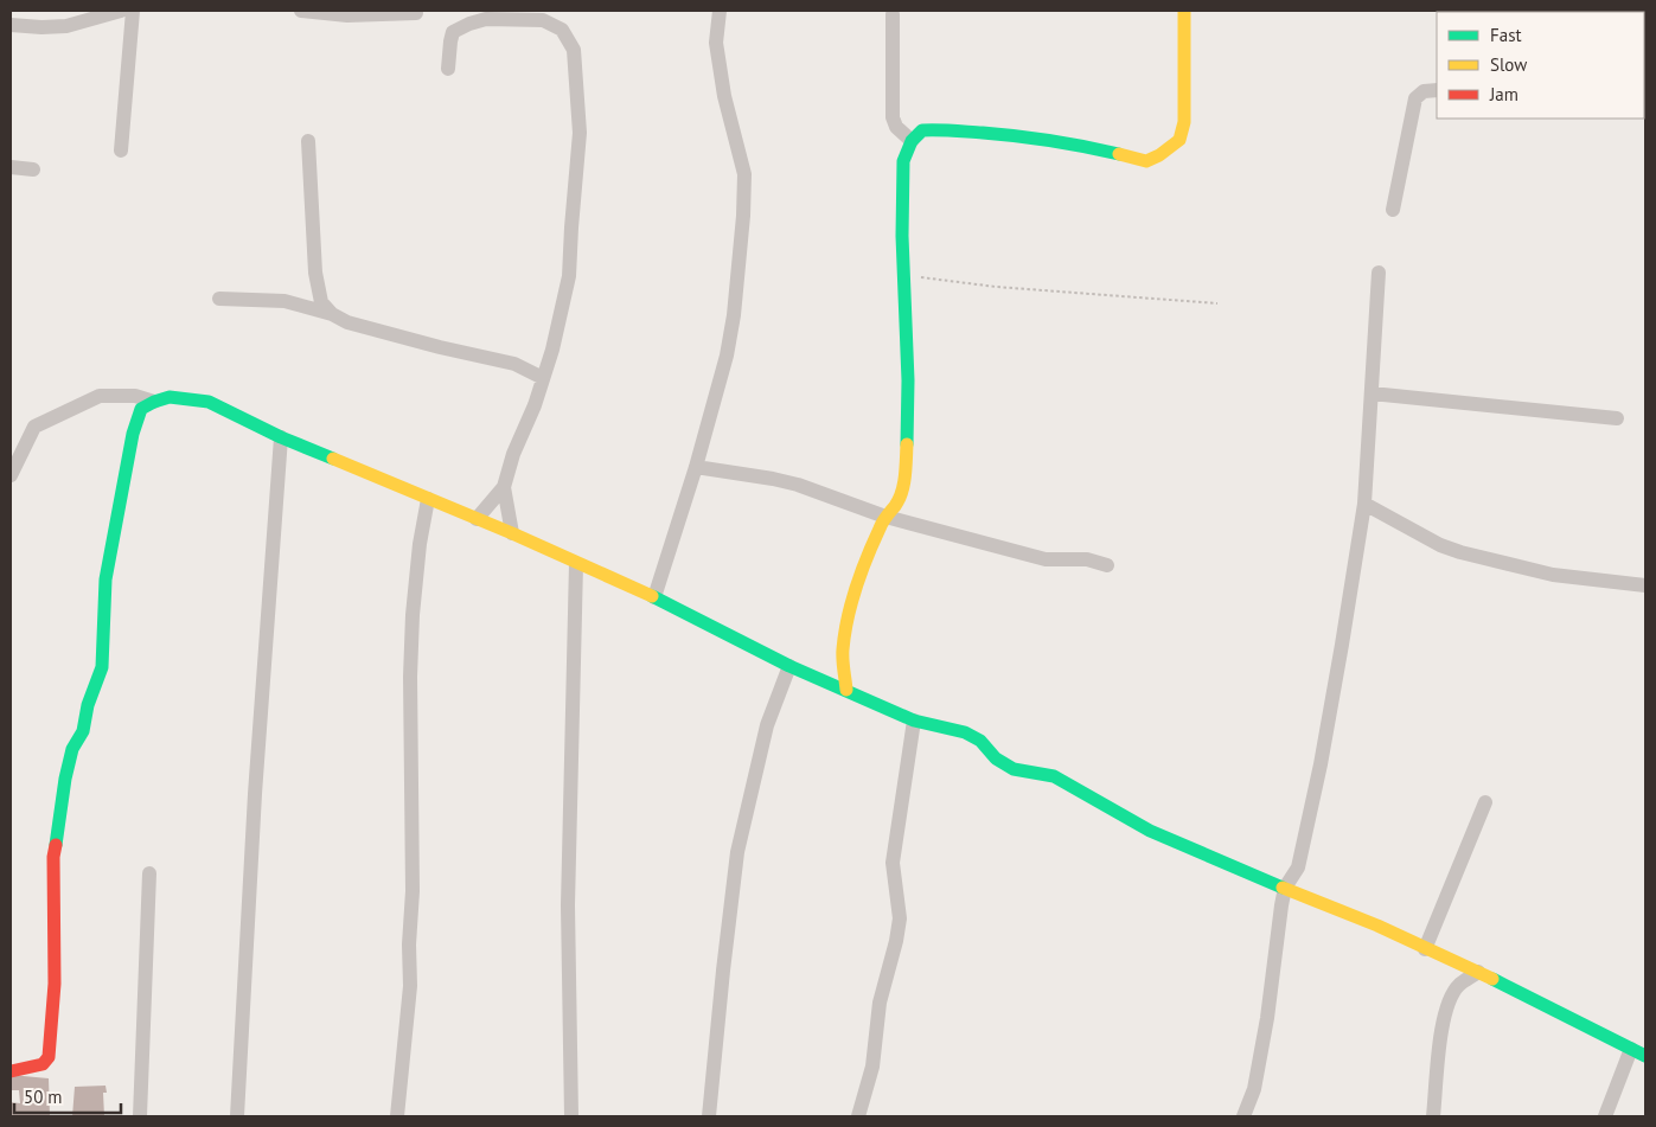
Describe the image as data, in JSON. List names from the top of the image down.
{
  "legend": ["Fast", "Slow", "Jam"],
  "scale_bar": "50 m"
}
